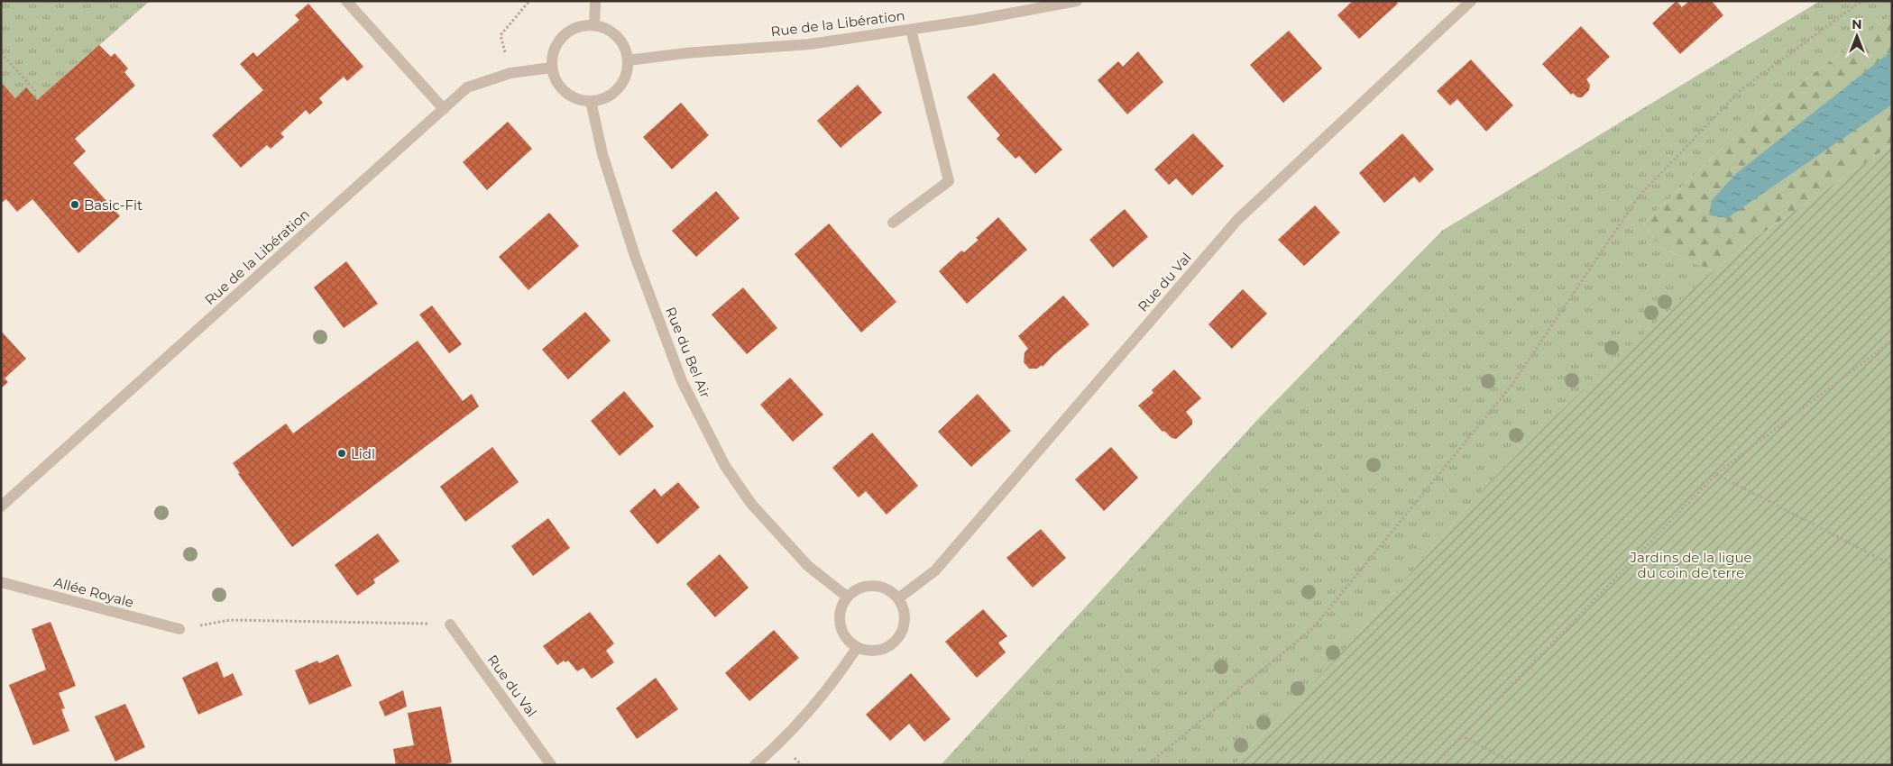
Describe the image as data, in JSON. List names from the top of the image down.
{
  "streets": {
    "street": [
      "Rue de la Libération",
      "Rue du Val",
      "Rue du Bel Air",
      "Allée Royale"
    ]
  },
  "crossings": [
    ["Rue de la Libération", "Rue du Bel Air"],
    ["Rue du Val", "Rue du Bel Air"]
  ],
  "parks": ["Jardins de la ligue du coin de terre"],
  "places": ["Basic-Fit", "Lidl"],
  "north": "top"
}
